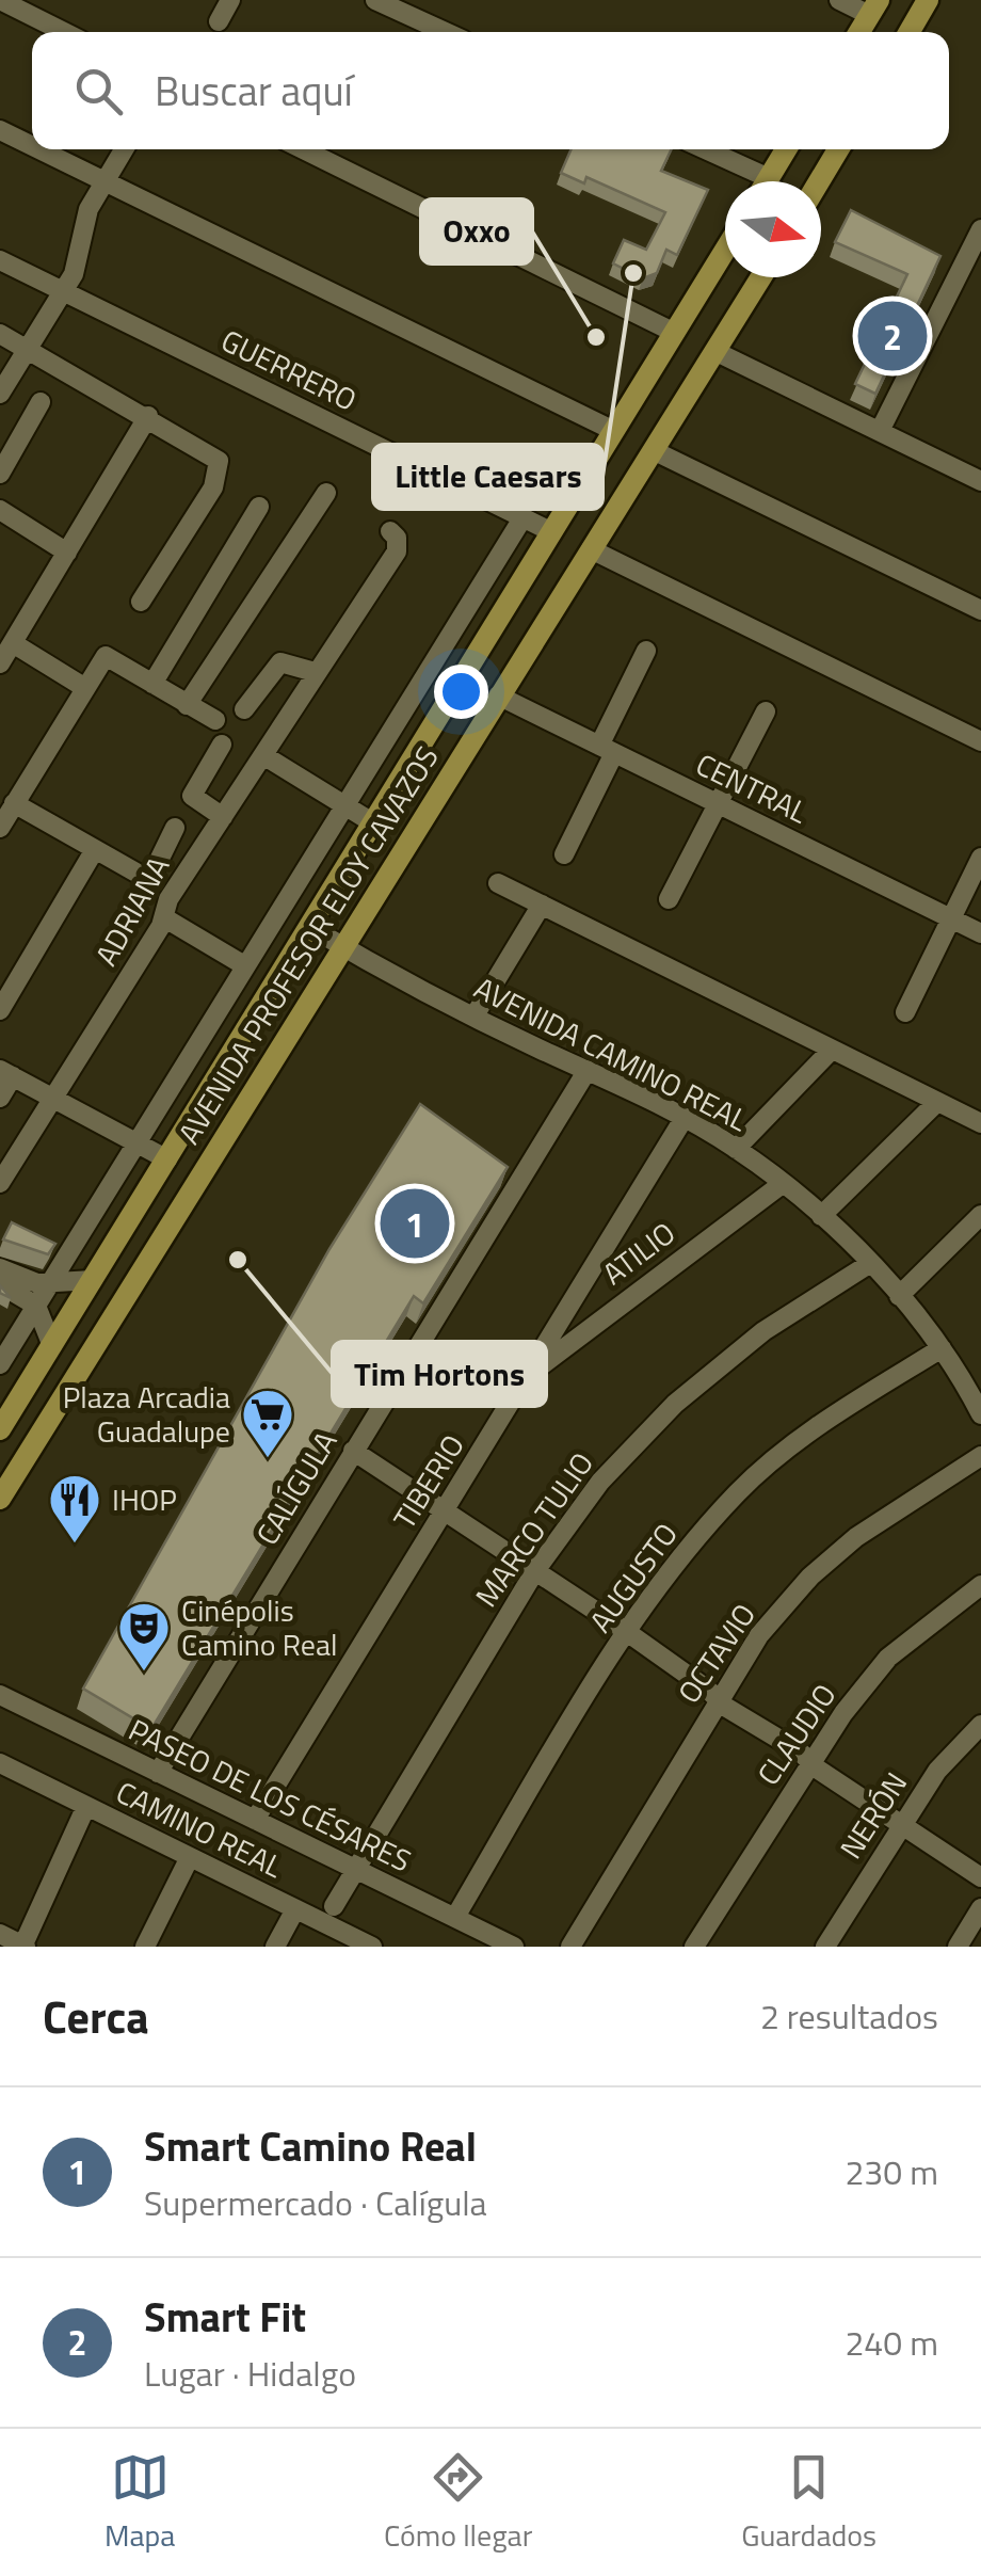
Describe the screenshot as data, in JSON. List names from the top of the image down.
{
  "streets": {
    "main road": ["AVENIDA PROFESOR ELOY CAVAZOS"],
    "street": [
      "GUERRERO",
      "CENTRAL",
      "ADRIANA",
      "AVENIDA CAMINO REAL",
      "ATILIO",
      "TIBERIO",
      "CALÍGULA",
      "MARCO TULIO",
      "AUGUSTO",
      "OCTAVIO",
      "CLAUDIO",
      "PASEO DE LOS CÉSARES",
      "NERÓN",
      "CAMINO REAL"
    ]
  },
  "crossings": [
    ["GUERRERO", "AVENIDA PROFESOR ELOY CAVAZOS"],
    ["CENTRAL", "AVENIDA PROFESOR ELOY CAVAZOS"],
    ["AVENIDA PROFESOR ELOY CAVAZOS", "AVENIDA CAMINO REAL"],
    ["AVENIDA CAMINO REAL", "ATILIO"],
    ["AVENIDA CAMINO REAL", "TIBERIO"],
    ["AVENIDA CAMINO REAL", "CALÍGULA"],
    ["AVENIDA CAMINO REAL", "MARCO TULIO"],
    ["AVENIDA CAMINO REAL", "AUGUSTO"],
    ["ATILIO", "TIBERIO"],
    ["TIBERIO", "PASEO DE LOS CÉSARES"],
    ["CALÍGULA", "PASEO DE LOS CÉSARES"],
    ["MARCO TULIO", "PASEO DE LOS CÉSARES"],
    ["AUGUSTO", "PASEO DE LOS CÉSARES"]
  ],
  "places": {
    "other": ["Little Caesars", "Oxxo", "Tim Hortons"],
    "supermarket": ["Plaza Arcadia Guadalupe"],
    "restaurant": ["IHOP"],
    "theatre": ["Cinépolis Camino Real"]
  },
  "north": "right",
  "page": {
    "search": "Buscar aquí",
    "pins": ["2", "1"],
    "heading": ["Cerca", "2 resultados"],
    "list": [
      {
        "mark": "1",
        "name": "Smart Camino Real",
        "note": "Supermercado · Calígula",
        "value": "230 m"
      },
      {
        "mark": "2",
        "name": "Smart Fit",
        "note": "Lugar · Hidalgo",
        "value": "240 m"
      }
    ],
    "nav": ["Mapa", "Cómo llegar", "Guardados"]
  }
}
